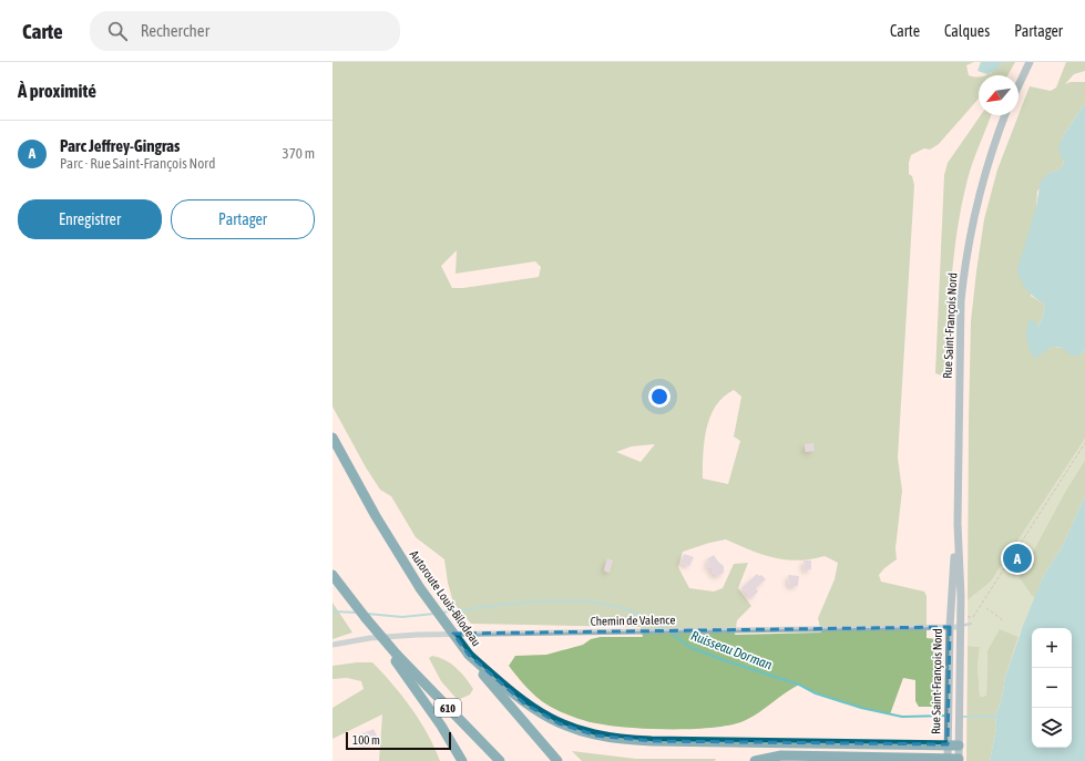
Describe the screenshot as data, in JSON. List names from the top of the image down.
{
  "streets": {
    "highway": ["Autoroute Louis-Bilodeau", "610"],
    "street": ["Rue Saint-François Nord", "Chemin de Valence"]
  },
  "crossings": [
    ["Rue Saint-François Nord", "Chemin de Valence"]
  ],
  "water": ["Ruisseau Dorman"],
  "scale_bar": "100 m",
  "north": "bottom left",
  "page": {
    "header": "Carte",
    "search": "Rechercher",
    "nav": ["Carte", "Calques", "Partager"],
    "heading": "À proximité",
    "list": [
      {
        "mark": "A",
        "name": "Parc Jeffrey-Gingras",
        "note": "Parc · Rue Saint-François Nord",
        "value": "370 m"
      }
    ],
    "buttons": ["Enregistrer", "Partager"],
    "pins": "A",
    "map_buttons": ["+", "−"],
    "scale": "100 m"
  }
}
